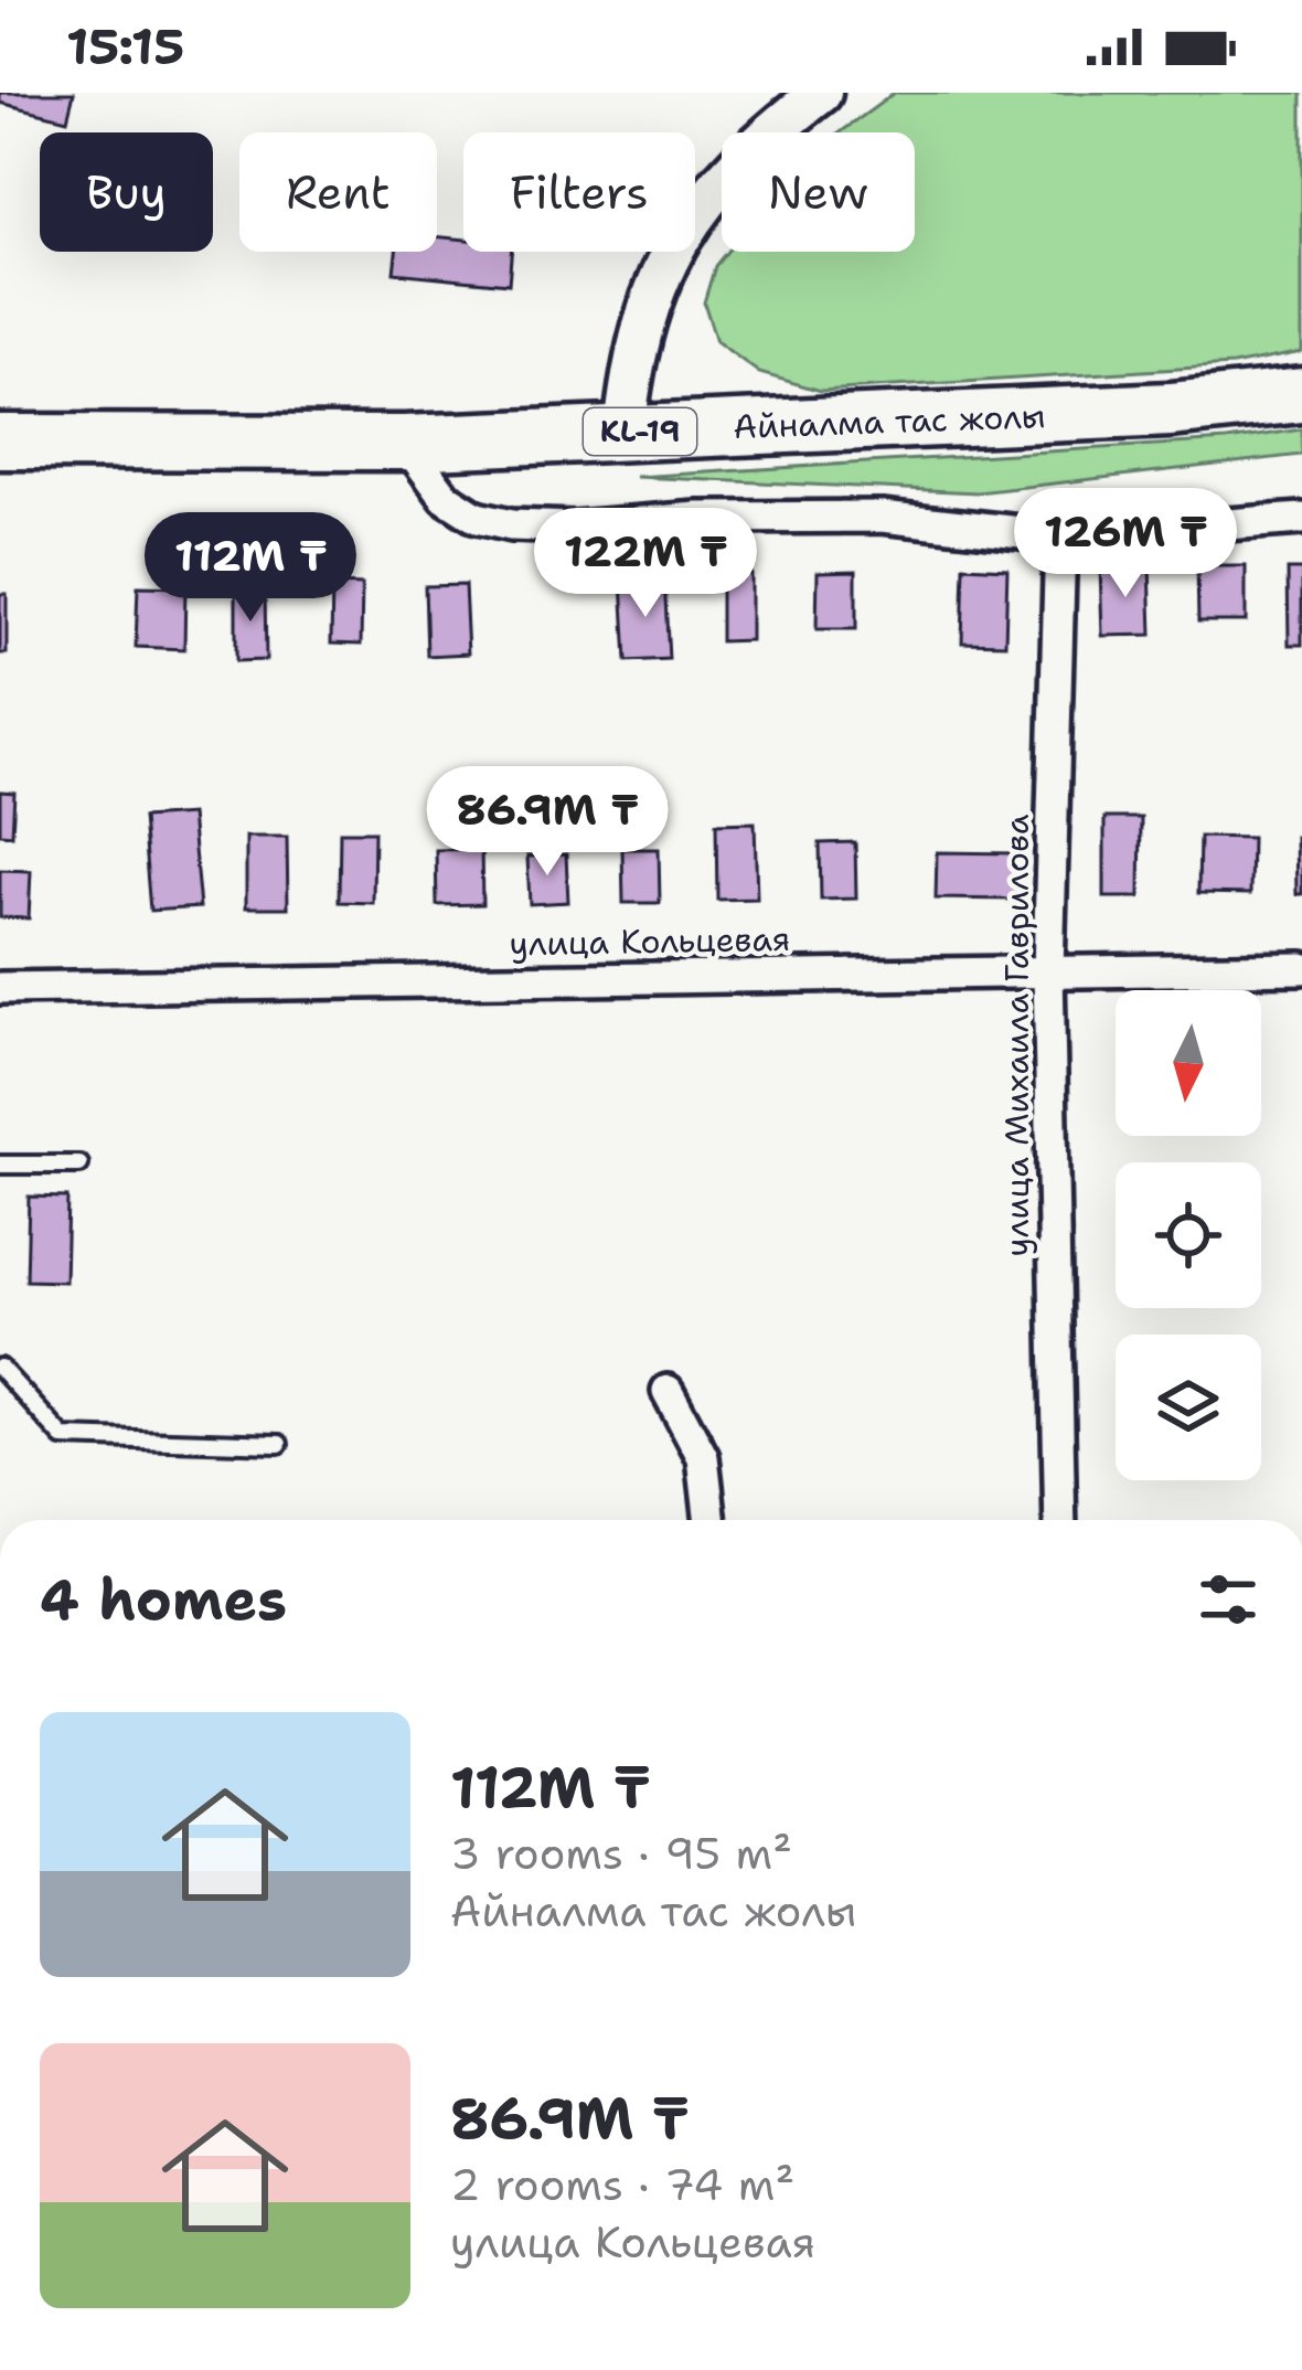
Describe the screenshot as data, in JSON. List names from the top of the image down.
{
  "streets": {
    "highway": ["Айналма тас жолы", "КL-19"],
    "street": ["улица Кольцевая", "улица Михаила Гаврилова"]
  },
  "crossings": [
    ["улица Кольцевая", "улица Михаила Гаврилова"]
  ],
  "north": "bottom",
  "page": {
    "status": "15:15",
    "chip": [
      "Buy",
      "Rent",
      "Filters",
      "New"
    ],
    "price": [
      "126M ₸",
      "122M ₸",
      "112M ₸",
      "86.9M ₸"
    ],
    "heading": "4 homes",
    "list": [
      {
        "name": "112M ₸",
        "note": "3 rooms · 95 m² · Айналма тас жолы"
      },
      {
        "name": "86.9M ₸",
        "note": "2 rooms · 74 m² · улица Кольцевая"
      }
    ]
  }
}
